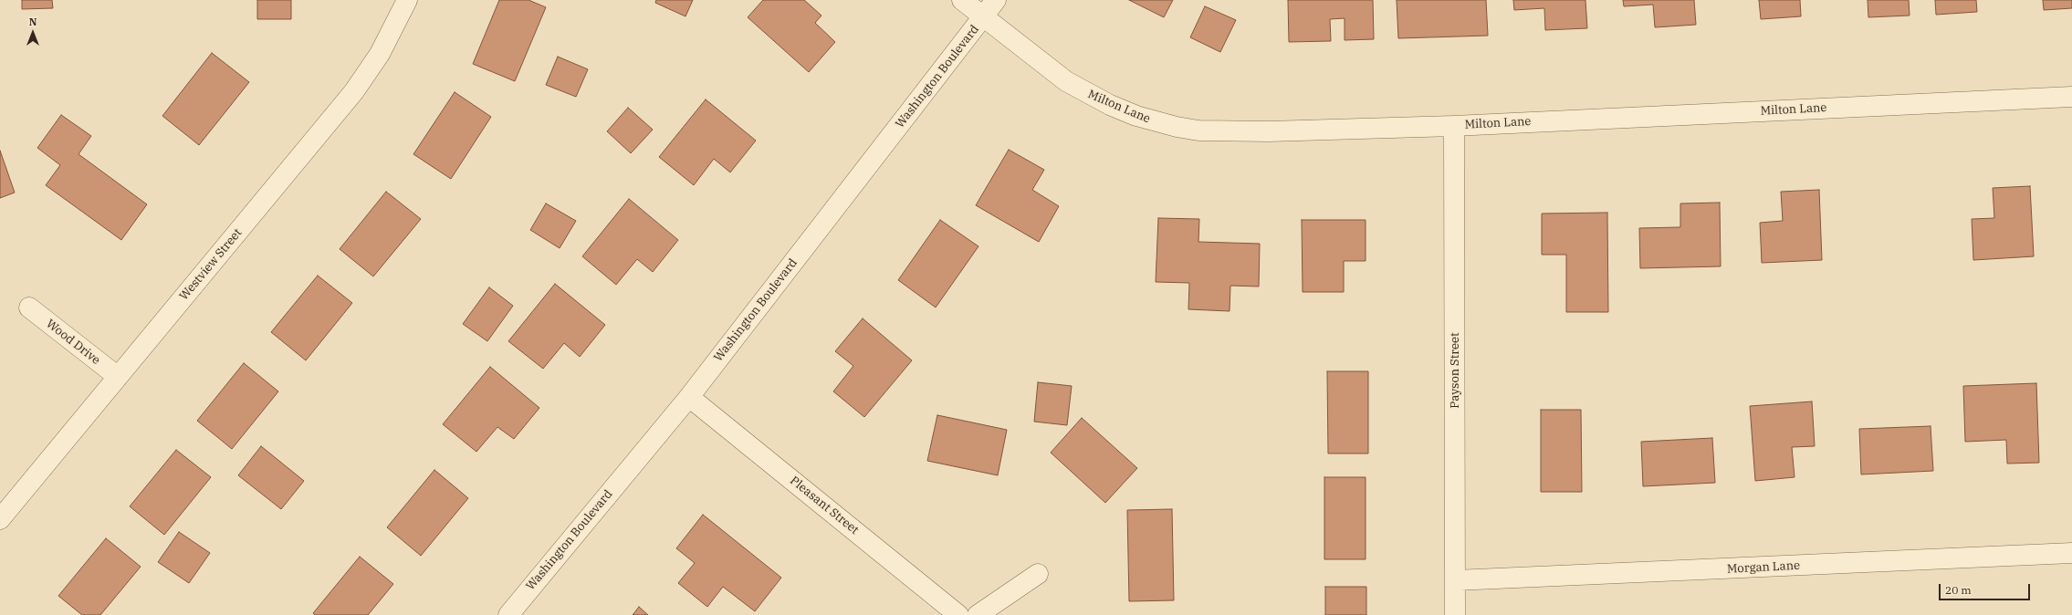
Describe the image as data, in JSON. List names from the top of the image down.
{
  "streets": {
    "street": [
      "Washington Boulevard",
      "Milton Lane",
      "Westview Street",
      "Wood Drive",
      "Payson Street",
      "Pleasant Street",
      "Morgan Lane"
    ]
  },
  "crossings": [
    ["Washington Boulevard", "Milton Lane"],
    ["Washington Boulevard", "Pleasant Street"],
    ["Milton Lane", "Payson Street"],
    ["Westview Street", "Wood Drive"],
    ["Payson Street", "Morgan Lane"]
  ],
  "scale_bar": "20 m",
  "north": "top"
}
